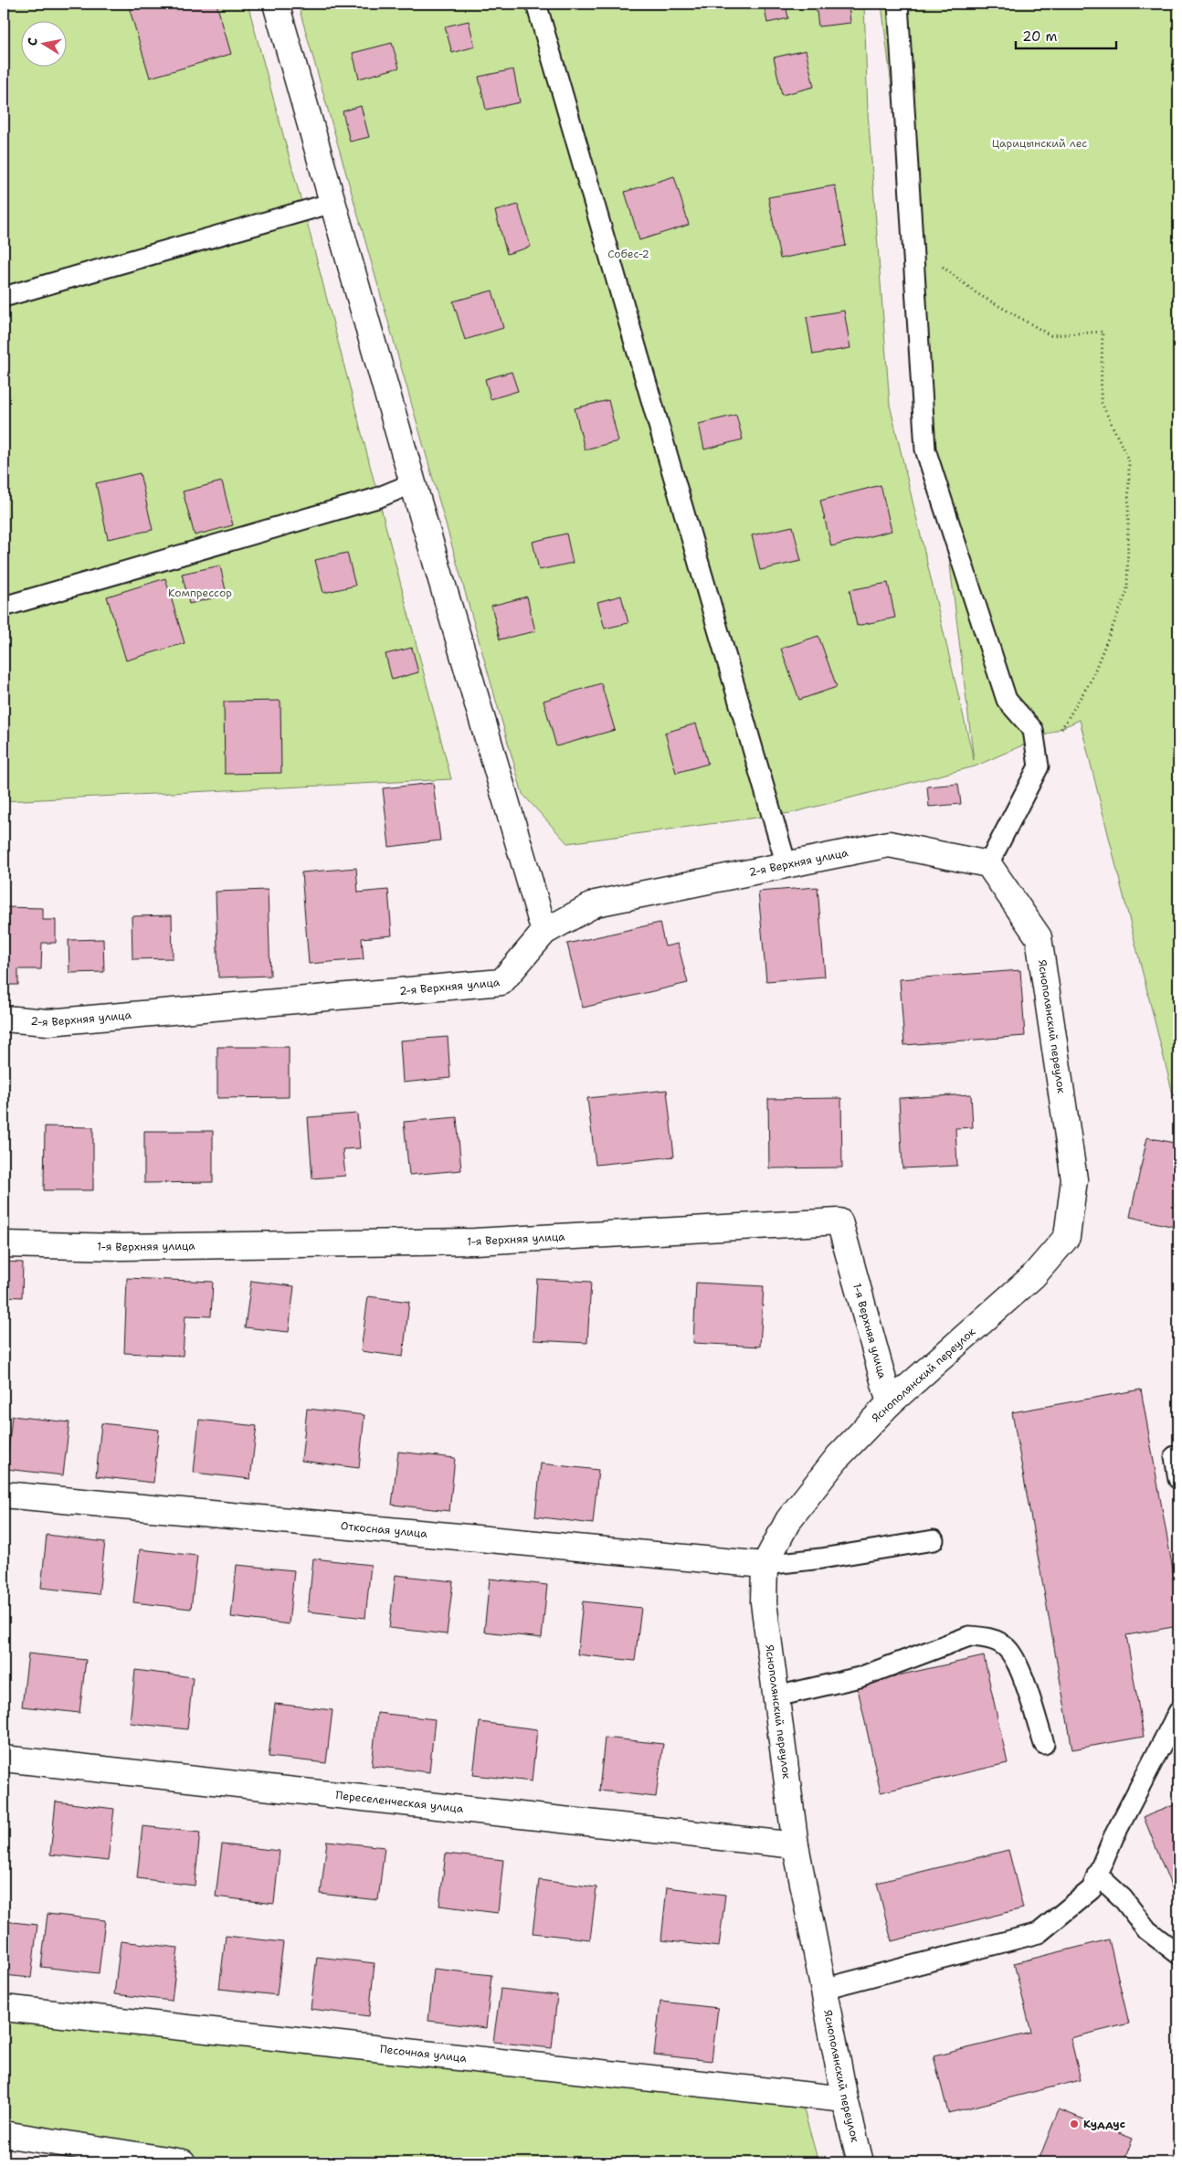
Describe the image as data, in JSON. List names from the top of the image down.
{
  "streets": {
    "street": [
      "2-я Верхняя улица",
      "Яснополянский переулок",
      "1-я Верхняя улица",
      "Откосная улица",
      "Переселенческая улица",
      "Песочная улица"
    ]
  },
  "crossings": [
    ["2-я Верхняя улица", "Яснополянский переулок"],
    ["Яснополянский переулок", "1-я Верхняя улица"],
    ["Яснополянский переулок", "Откосная улица"],
    ["Яснополянский переулок", "Переселенческая улица"],
    ["Яснополянский переулок", "Песочная улица"]
  ],
  "parks": ["Царицынский лес", "Собес-2", "Компрессор"],
  "places": ["Куддус"],
  "scale_bar": "20 m",
  "north": "left"
}
